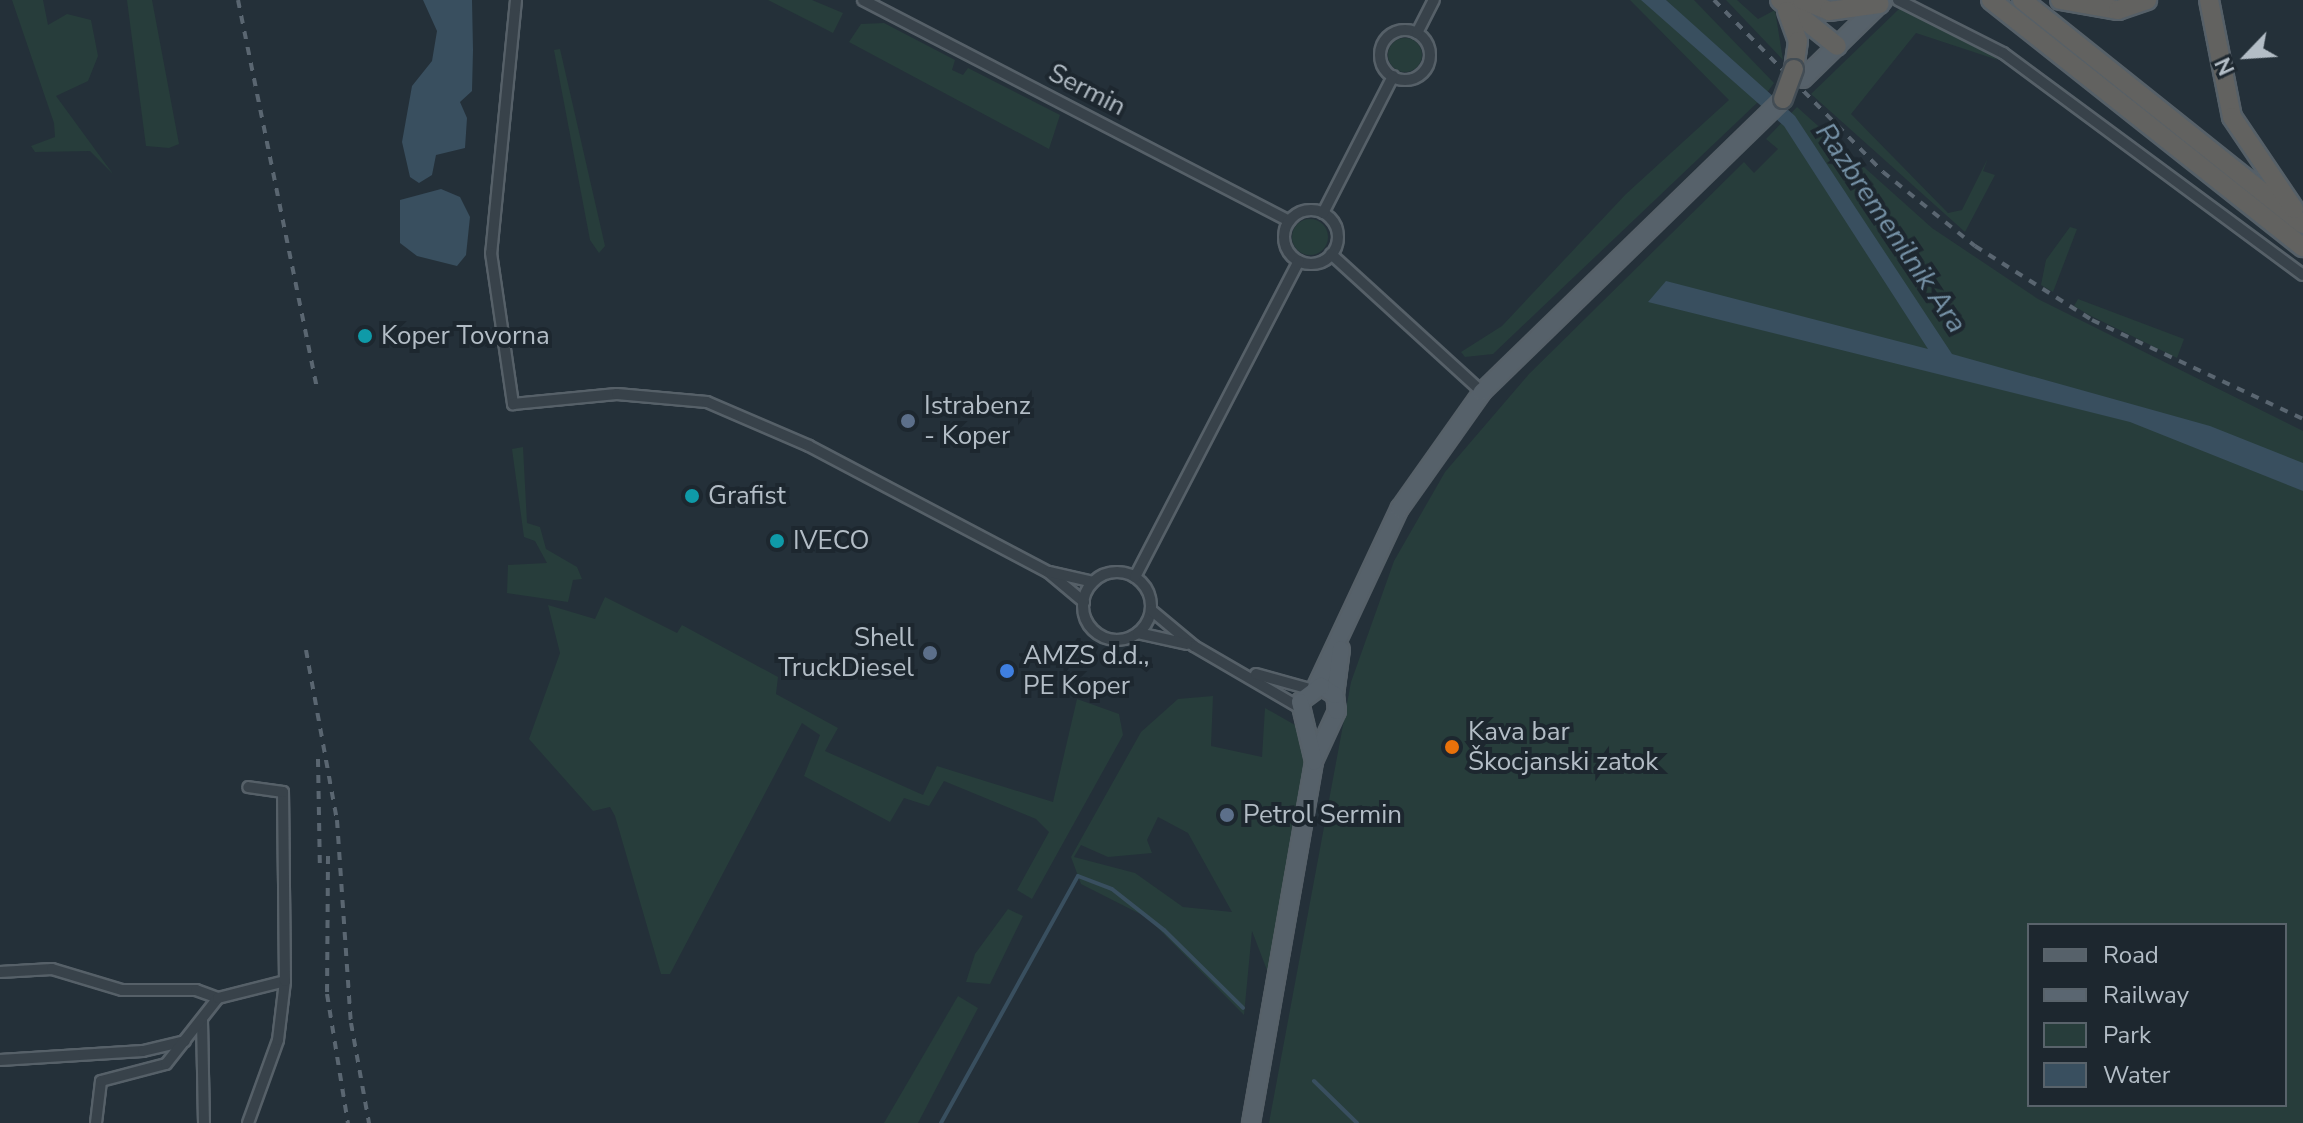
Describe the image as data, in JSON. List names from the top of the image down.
{
  "streets": {
    "street": ["Sermin"]
  },
  "water": ["Razbremenilnik Ara"],
  "places": [
    "Koper Tovorna",
    "Istrabenz - Koper",
    "Grafist",
    "IVECO",
    "Shell TruckDiesel",
    "AMZS d.d., PE Koper",
    "Kava bar Škocjanski zatok",
    "Petrol Sermin"
  ],
  "legend": [
    "Road",
    "Railway",
    "Park",
    "Water"
  ],
  "north": "bottom left"
}
